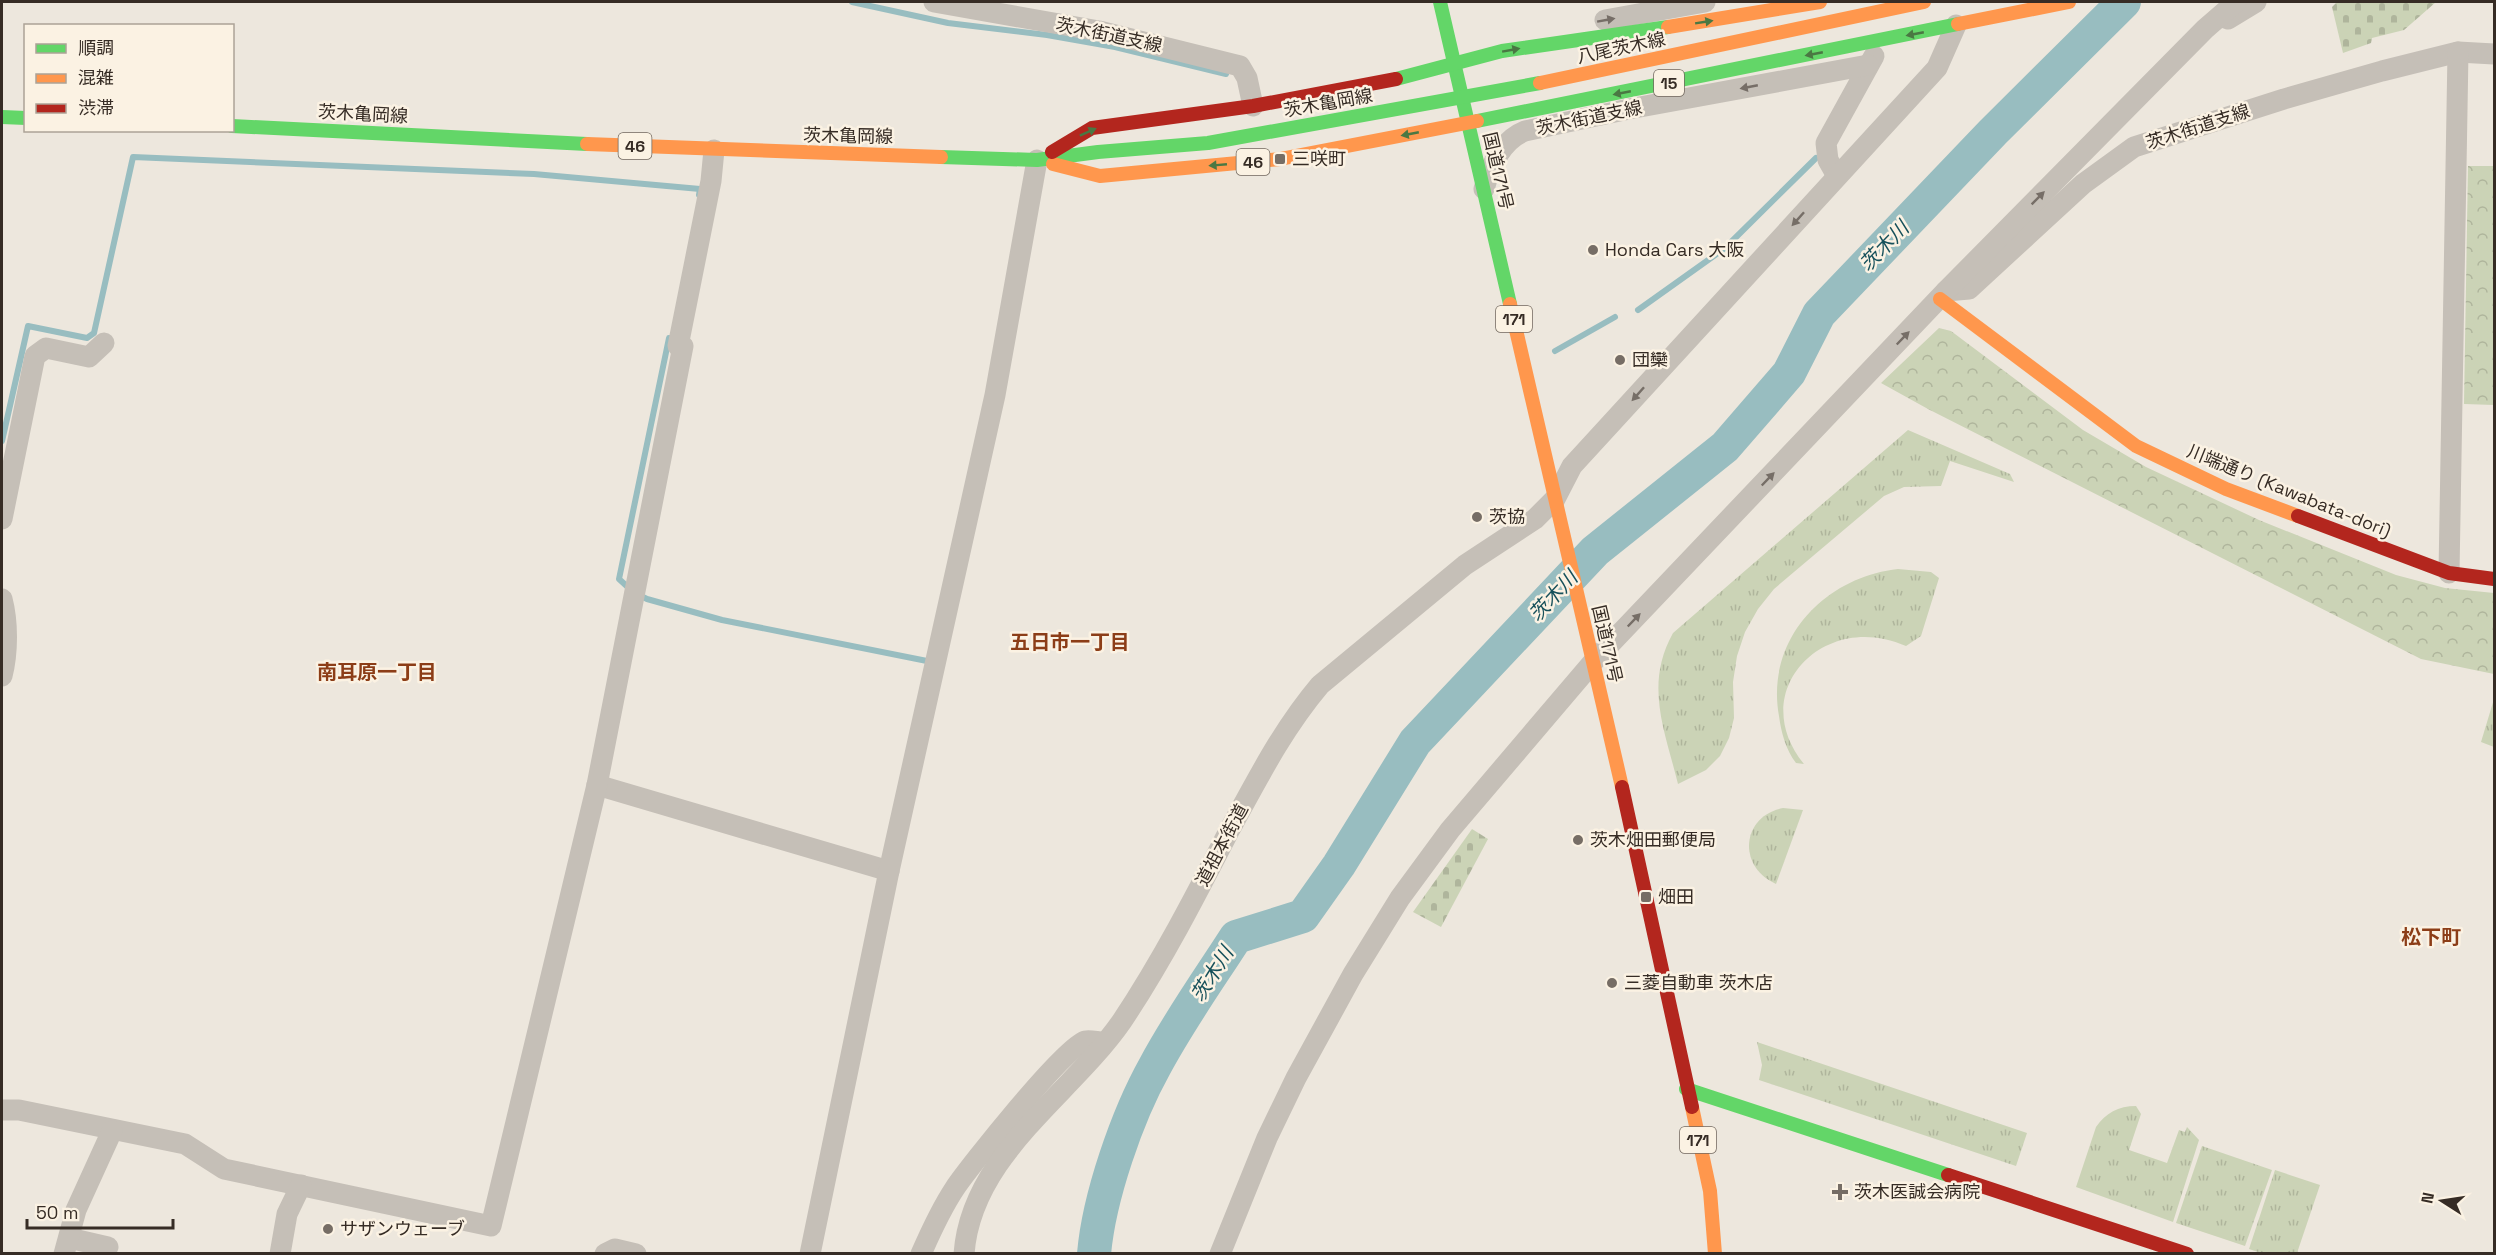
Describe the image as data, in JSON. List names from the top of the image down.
{
  "streets": {
    "main road": [
      "八尾茨木線",
      "15",
      "茨木亀岡線",
      "46",
      "国道171号",
      "171",
      "川端通り (Kawabata-dori)"
    ],
    "street": ["茨木街道支線", "道祖本街道"]
  },
  "crossings": [
    ["茨木街道支線", "国道171号"],
    ["茨木街道支線", "川端通り (Kawabata-dori)"],
    ["茨木街道支線", "道祖本街道"],
    ["八尾茨木線", "茨木亀岡線"],
    ["15", "46"],
    ["15", "国道171号"],
    ["15", "道祖本街道"],
    ["茨木亀岡線", "46"],
    ["46", "国道171号"],
    ["国道171号", "道祖本街道"]
  ],
  "districts": ["五日市一丁目", "南耳原一丁目", "松下町"],
  "water": ["茨木川"],
  "places": {
    "transit": ["三咲町", "畑田"],
    "other": [
      "Honda Cars 大阪",
      "団欒",
      "茨協",
      "茨木畑田郵便局",
      "三菱自動車 茨木店",
      "サザンウェーブ"
    ],
    "health": ["茨木医誠会病院"]
  },
  "legend": ["順調", "混雑", "渋滞"],
  "scale_bar": "50 m",
  "north": "left"
}
